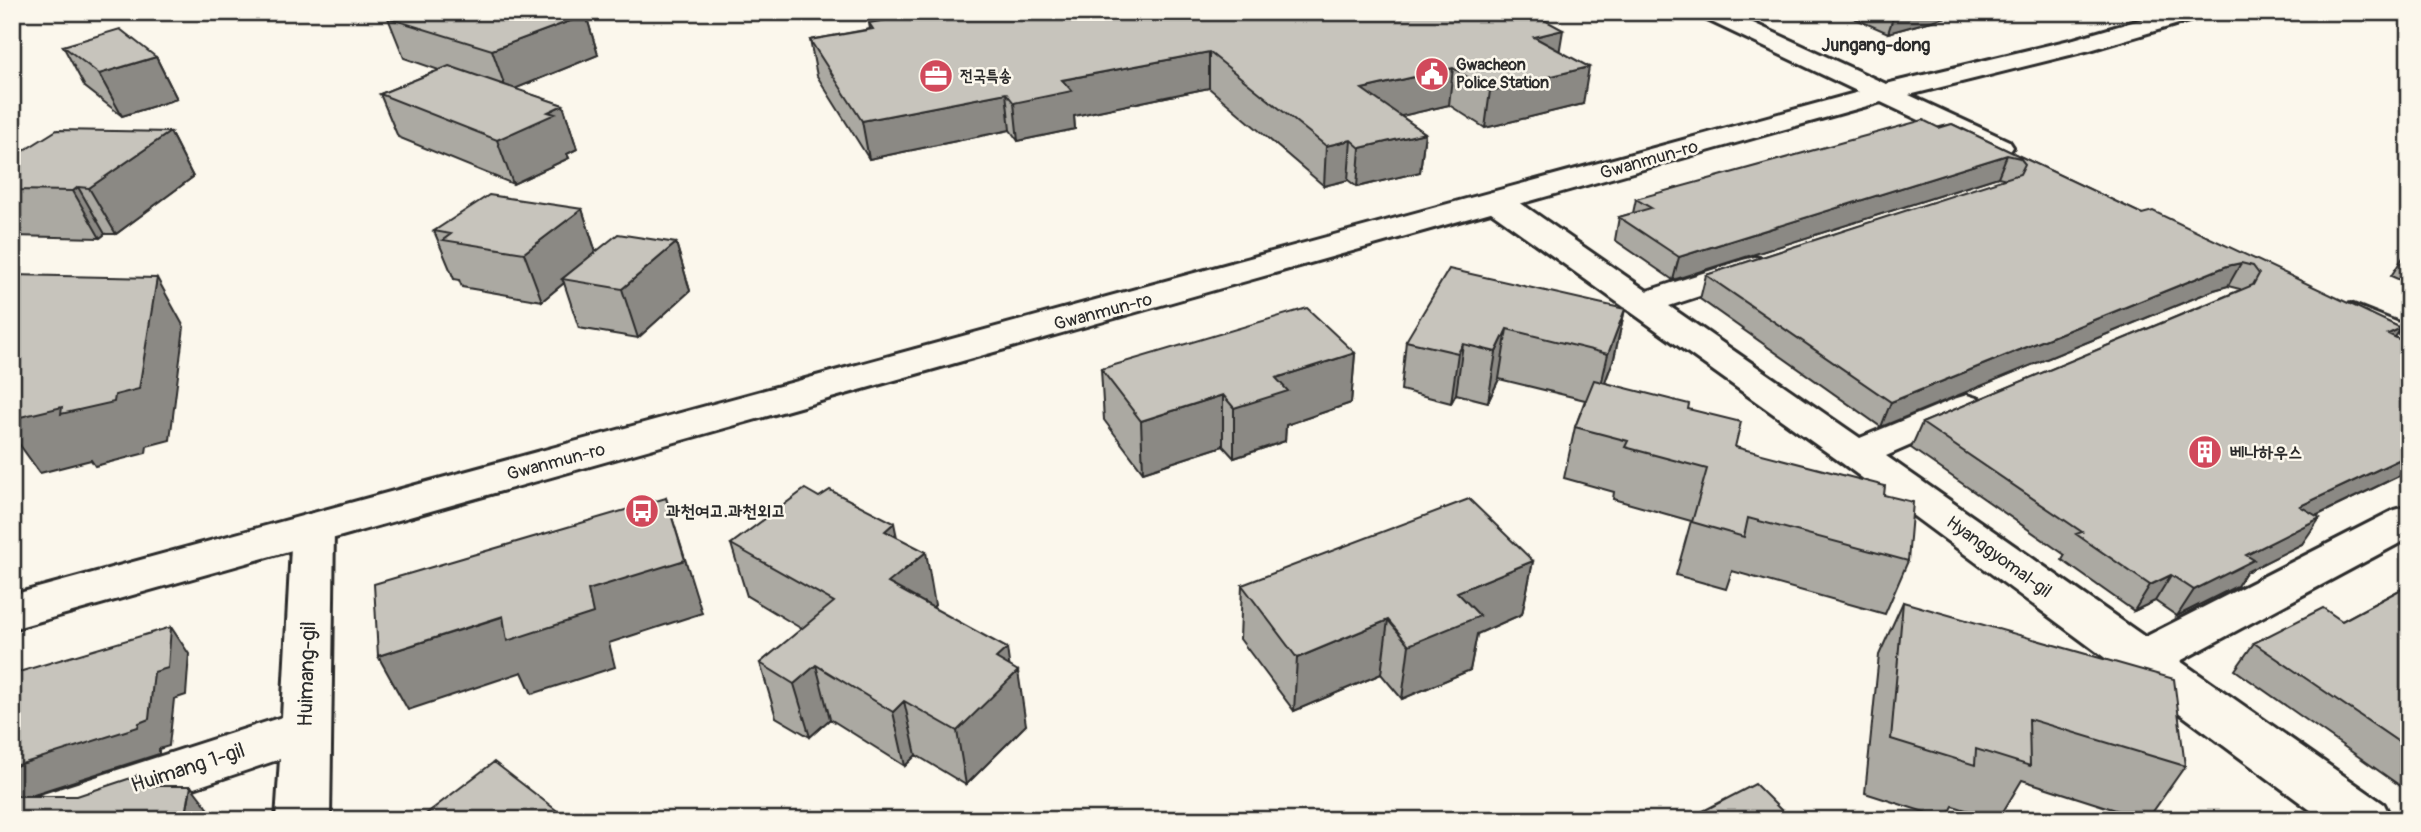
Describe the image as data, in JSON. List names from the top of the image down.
{
  "streets": {
    "street": [
      "Gwanmun-ro",
      "Hyanggyomal-gil",
      "Huimang-gil",
      "Huimang 1-gil"
    ]
  },
  "crossings": [
    ["Gwanmun-ro", "Hyanggyomal-gil"],
    ["Gwanmun-ro", "Huimang-gil"],
    ["Huimang-gil", "Huimang 1-gil"]
  ],
  "districts": ["Jungang-dong"],
  "places": {
    "public building": ["Gwacheon Police Station"],
    "office": ["전국특송"],
    "building": ["베나하우스"],
    "bus stop": ["과천여고.과천외고"]
  }
}
